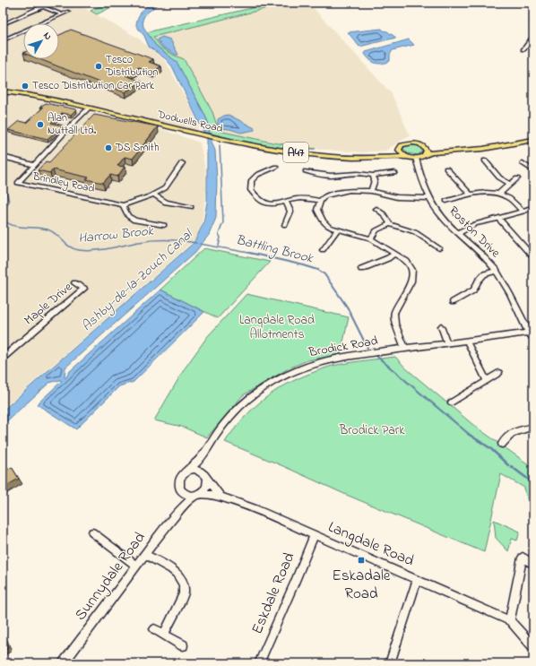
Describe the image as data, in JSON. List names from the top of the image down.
{
  "streets": {
    "main road": ["Dodwells Road", "A47"],
    "street": [
      "Brindley Road",
      "Roston Drive",
      "Maple Drive",
      "Brodick Road",
      "Langdale Road",
      "Sunnydale Road",
      "Eskdale Road"
    ]
  },
  "crossings": [
    ["Dodwells Road", "Brindley Road"],
    ["Dodwells Road", "Roston Drive"],
    ["Roston Drive", "Brodick Road"],
    ["Brodick Road", "Langdale Road"],
    ["Brodick Road", "Sunnydale Road"],
    ["Langdale Road", "Sunnydale Road"],
    ["Langdale Road", "Eskdale Road"]
  ],
  "water": ["Harrow Brook", "Battling Brook", "Ashby-de-la-Zouch Canal"],
  "parks": ["Langdale Road Allotments", "Brodick Park"],
  "places": {
    "other": [
      "Tesco Distribution",
      "Tesco Distribution Car Park",
      "Alan Nuttall Ltd.",
      "DS Smith"
    ],
    "transit": ["Eskadale Road"]
  },
  "north": "top right"
}
